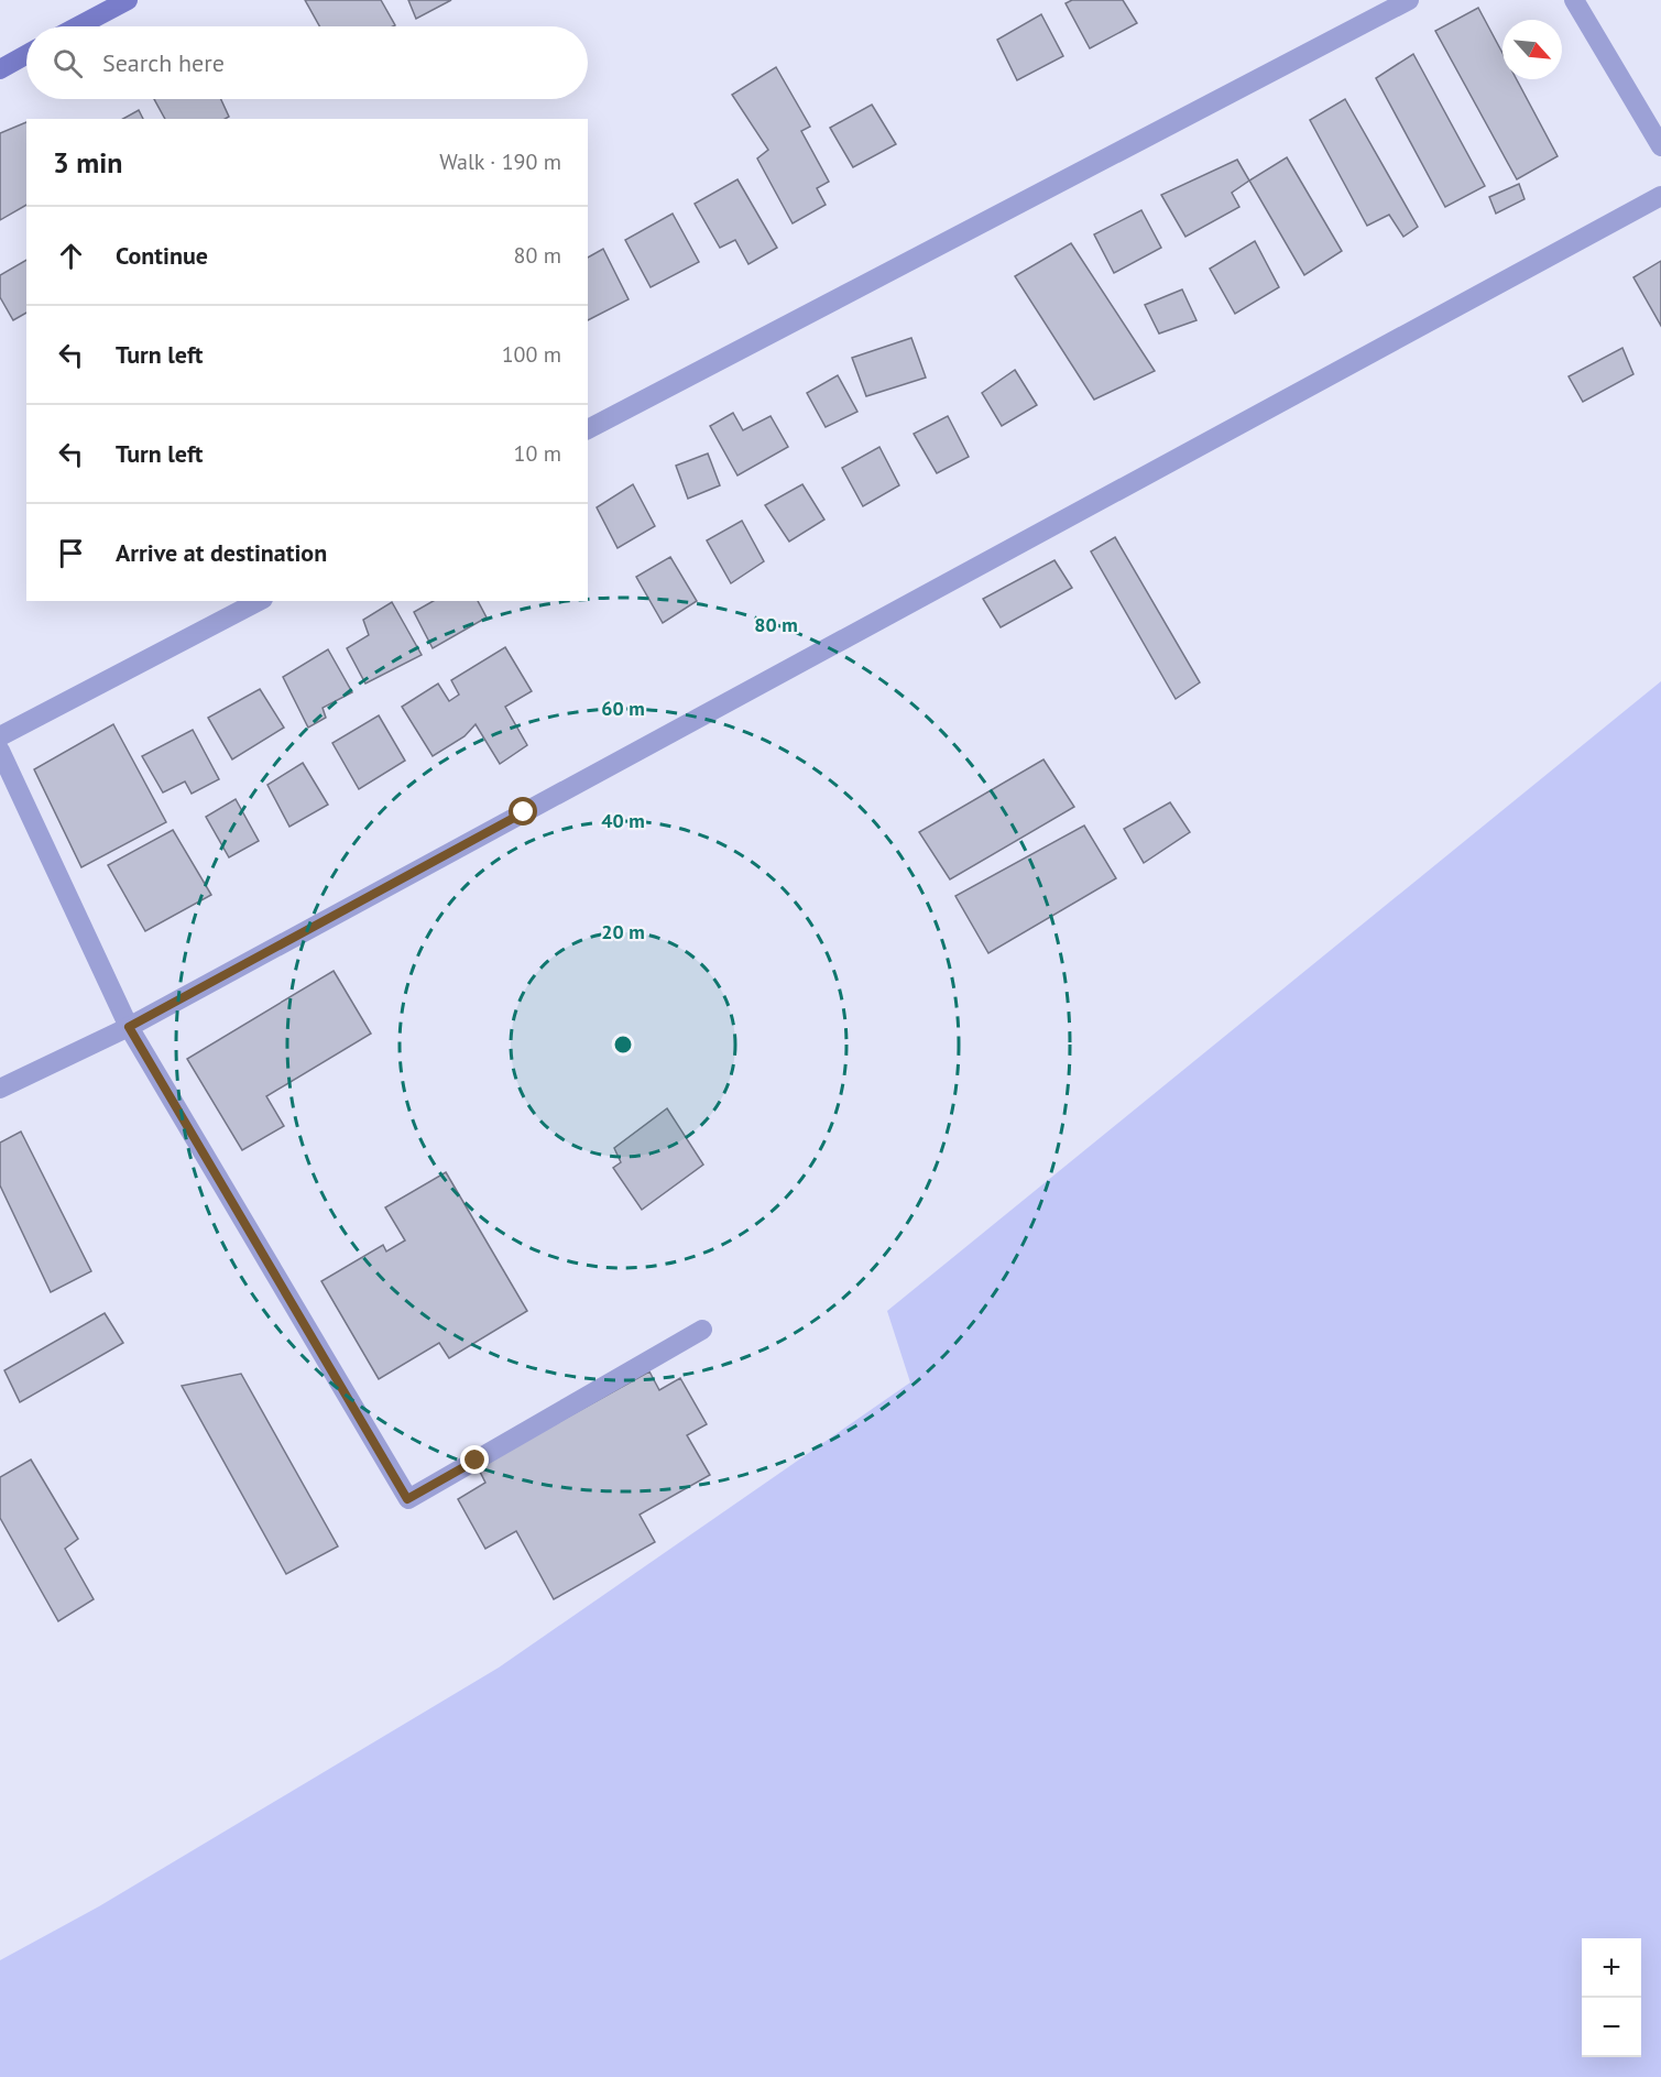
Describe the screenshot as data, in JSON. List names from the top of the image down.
{
  "north": "bottom right",
  "page": {
    "search": "Search here",
    "heading": ["3 min", "Walk · 190 m"],
    "list": [
      ["Continue", "80 m"],
      ["Turn left", "100 m"],
      ["Turn left", "10 m"],
      "Arrive at destination"
    ],
    "map_buttons": ["+", "−"]
  },
  "rings": [
    "80 m",
    "60 m",
    "40 m",
    "20 m"
  ]
}
